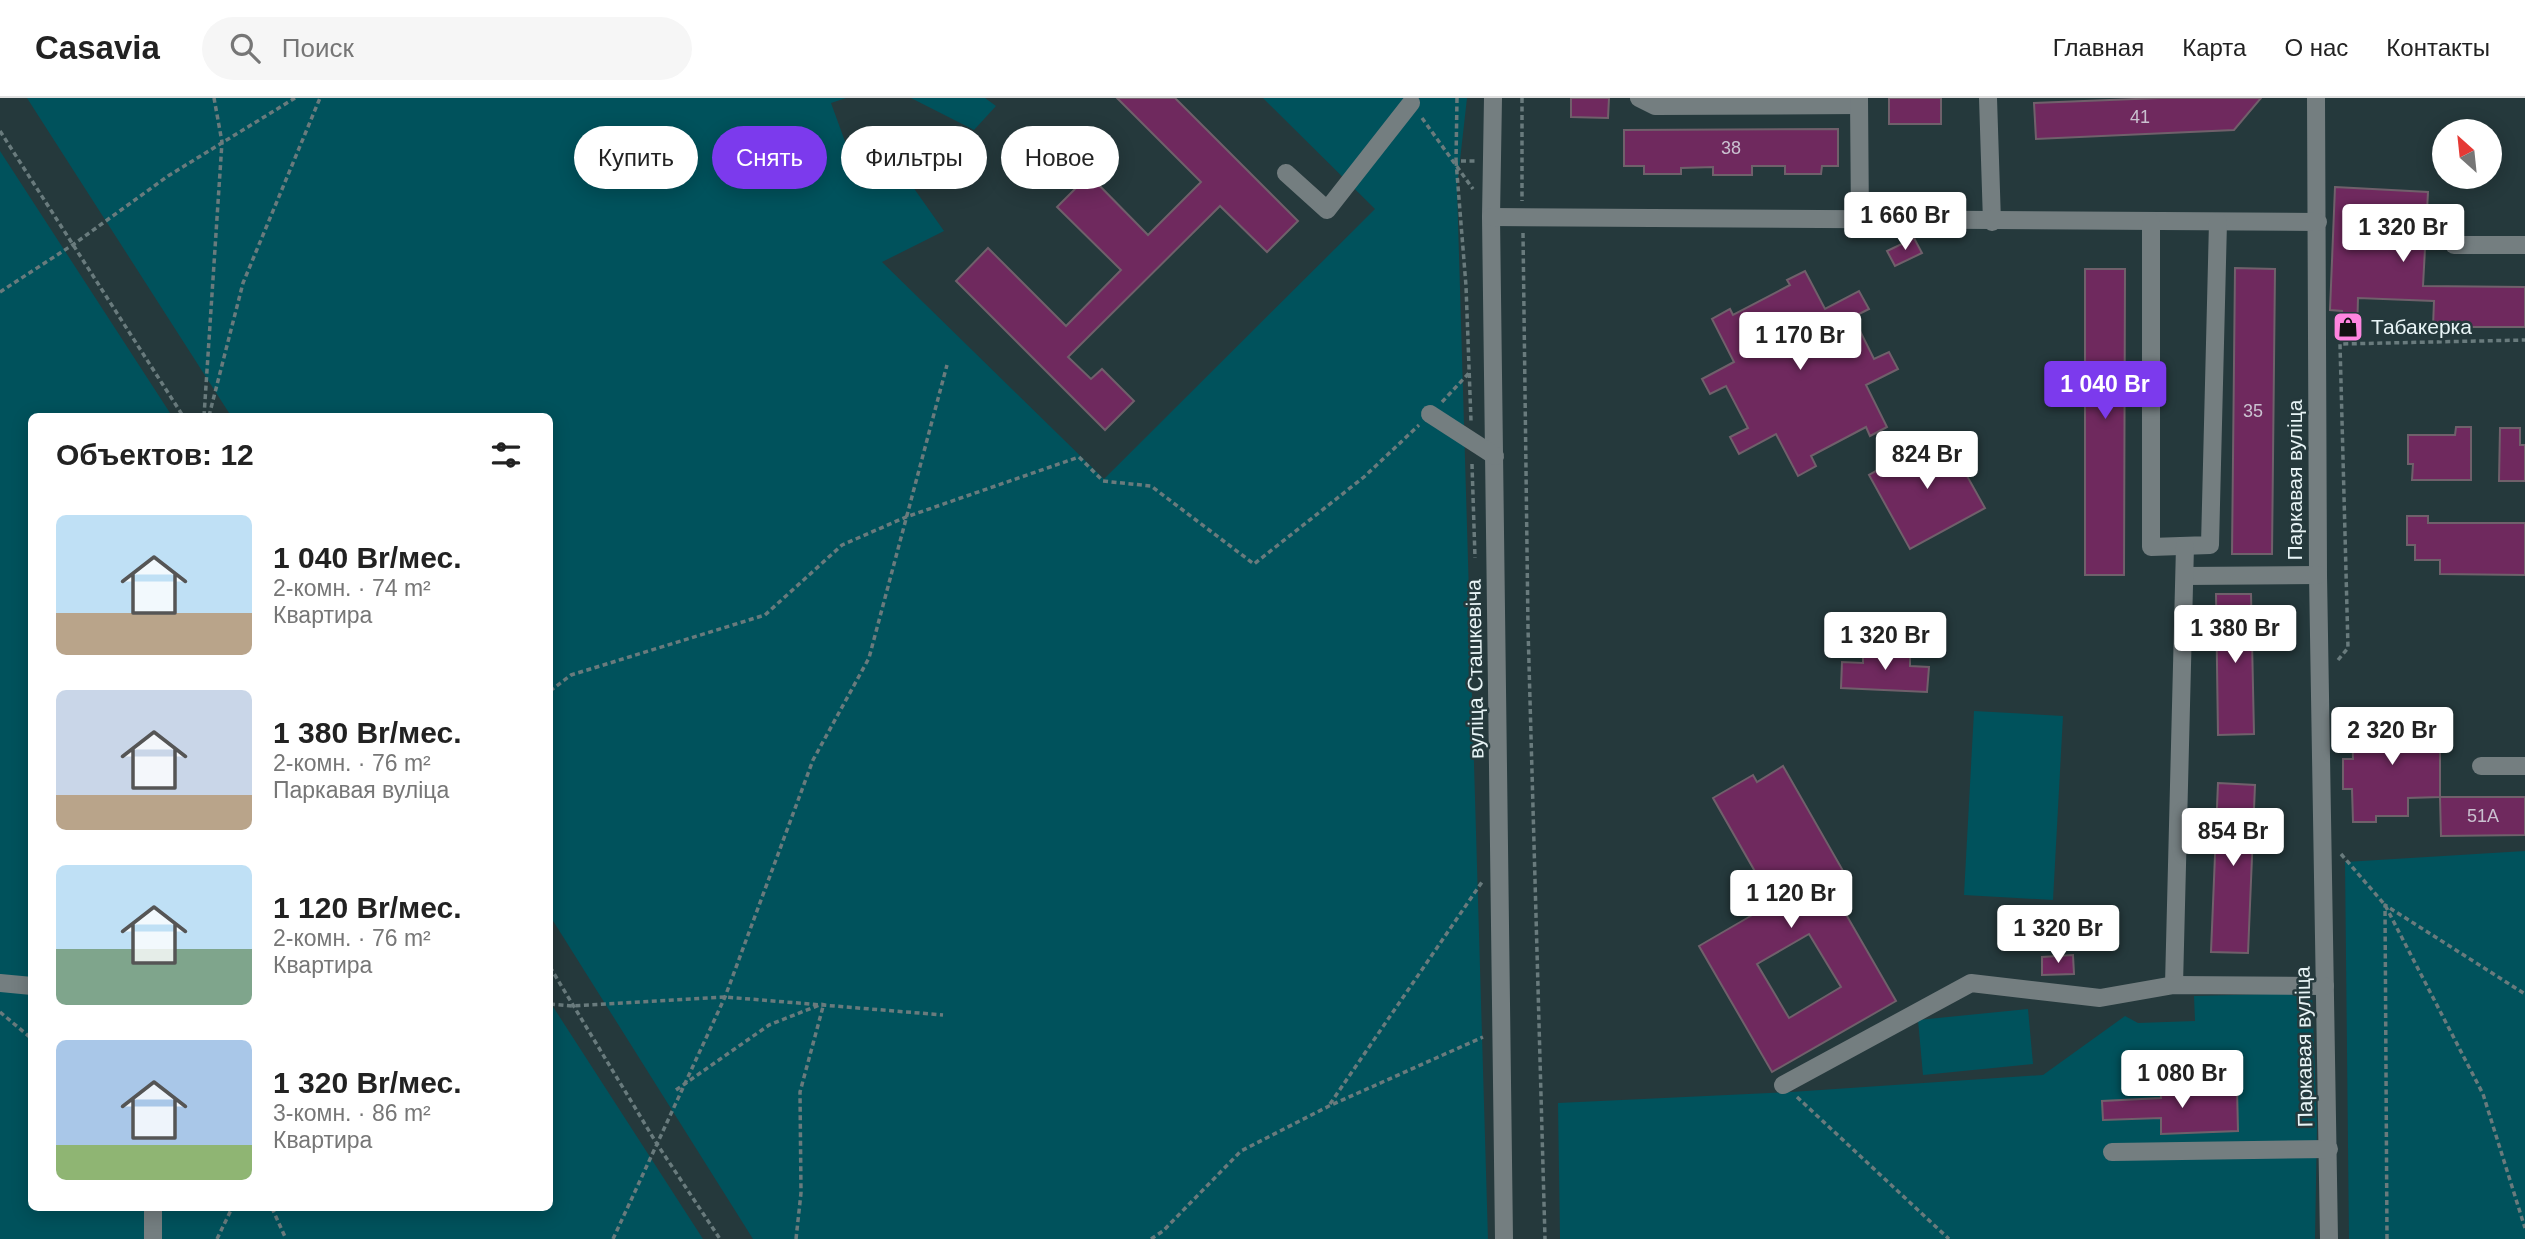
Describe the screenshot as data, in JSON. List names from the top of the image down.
{
  "streets": {
    "street": ["Паркавая вуліца", "вуліца Сташкевіча"]
  },
  "places": {
    "shop": ["Табакерка"]
  },
  "house_numbers": [
    "41",
    "38",
    "35",
    "51А"
  ],
  "north": "top left",
  "page": {
    "header": "Casavia",
    "search": "Поиск",
    "nav": [
      "Главная",
      "Карта",
      "О нас",
      "Контакты"
    ],
    "chip": [
      "Купить",
      "Снять",
      "Фильтры",
      "Новое"
    ],
    "price": [
      "1 660 Br",
      "1 320 Br",
      "1 170 Br",
      "1 040 Br",
      "824 Br",
      "1 380 Br",
      "1 320 Br",
      "2 320 Br",
      "854 Br",
      "1 120 Br",
      "1 320 Br",
      "1 080 Br"
    ],
    "heading": "Объектов: 12",
    "list": [
      {
        "name": "1 040 Br/мес.",
        "note": "2-комн. · 74 m² · Квартира"
      },
      {
        "name": "1 380 Br/мес.",
        "note": "2-комн. · 76 m² · Паркавая вуліца"
      },
      {
        "name": "1 120 Br/мес.",
        "note": "2-комн. · 76 m² · Квартира"
      },
      {
        "name": "1 320 Br/мес.",
        "note": "3-комн. · 86 m² · Квартира"
      }
    ]
  }
}
